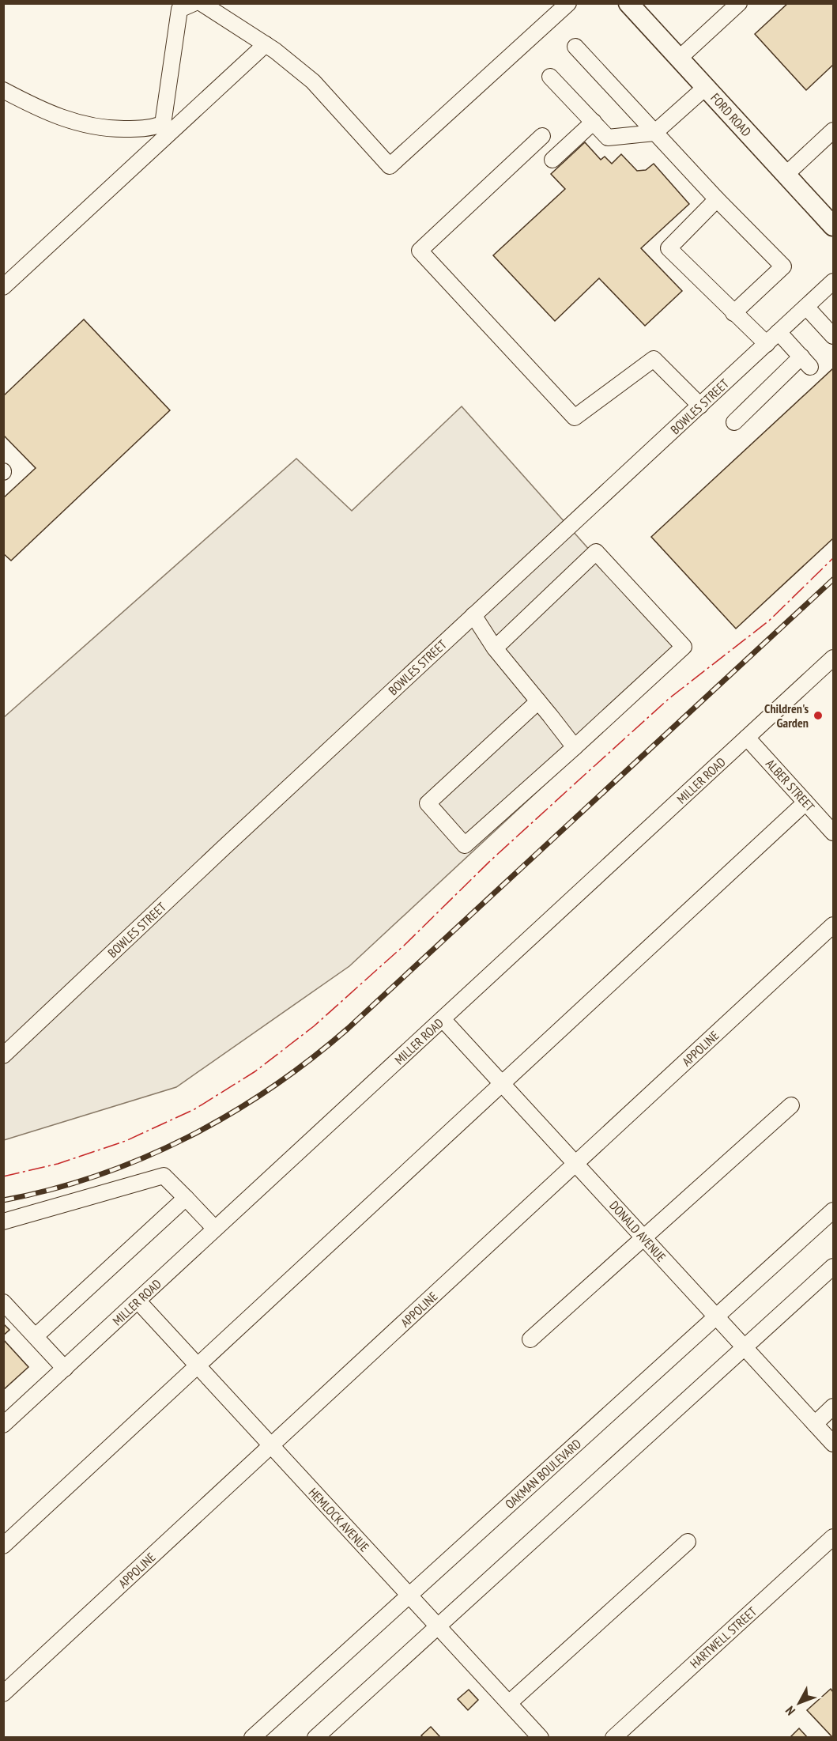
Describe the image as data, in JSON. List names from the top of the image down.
{
  "streets": {
    "main road": ["FORD ROAD"],
    "street": [
      "BOWLES STREET",
      "MILLER ROAD",
      "ALBER STREET",
      "APPOLINE",
      "DONALD AVENUE",
      "OAKMAN BOULEVARD",
      "HEMLOCK AVENUE",
      "HARTWELL STREET"
    ]
  },
  "crossings": [
    ["MILLER ROAD", "ALBER STREET"],
    ["MILLER ROAD", "DONALD AVENUE"],
    ["MILLER ROAD", "HEMLOCK AVENUE"],
    ["APPOLINE", "DONALD AVENUE"],
    ["APPOLINE", "HEMLOCK AVENUE"],
    ["DONALD AVENUE", "OAKMAN BOULEVARD"],
    ["OAKMAN BOULEVARD", "HEMLOCK AVENUE"]
  ],
  "places": ["Children's Garden"],
  "north": "bottom left"
}
